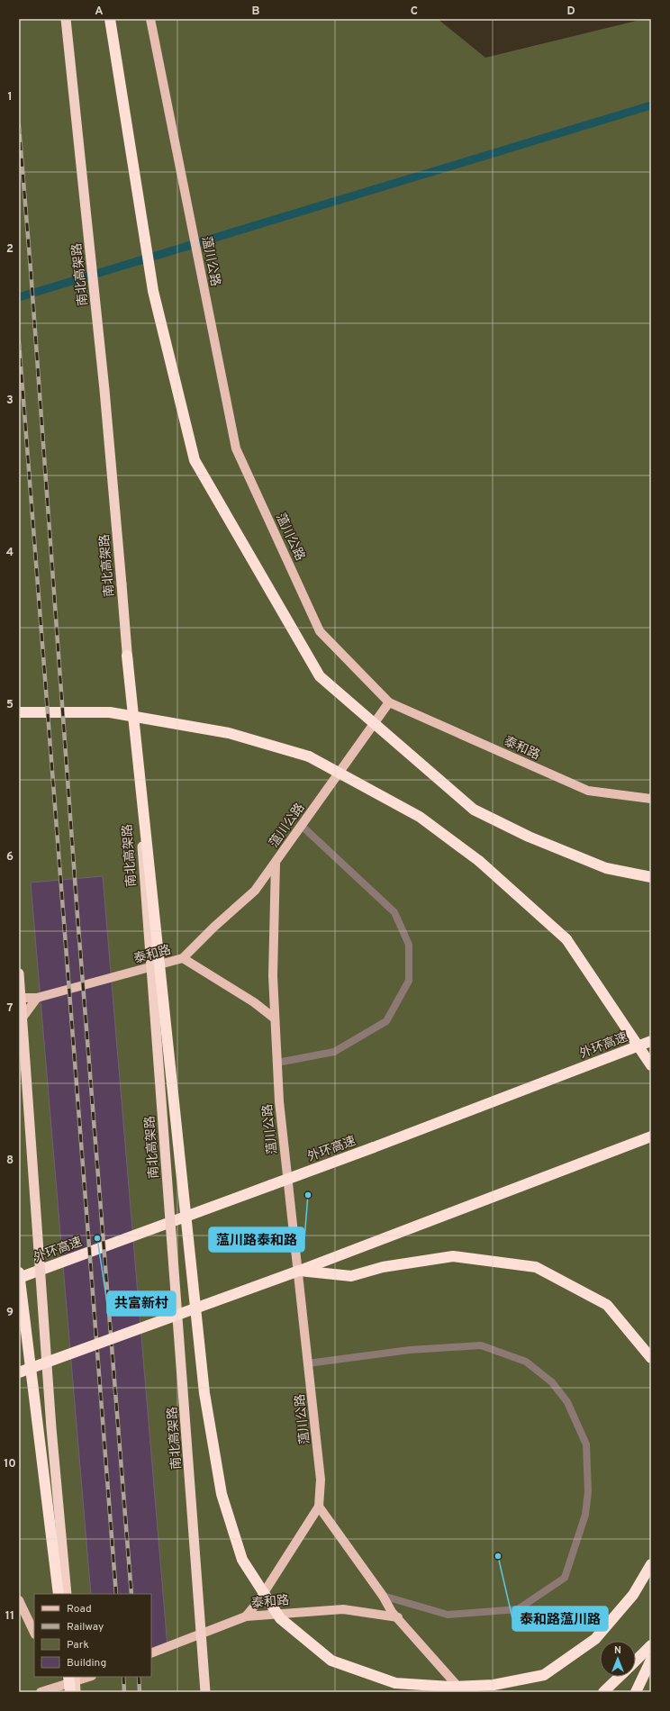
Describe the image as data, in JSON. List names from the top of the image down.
{
  "streets": {
    "highway": ["南北高架路", "外环高速"],
    "main road": ["蕰川公路", "泰和路"]
  },
  "crossings": [
    ["蕰川公路", "泰和路"]
  ],
  "places": ["蕰川路泰和路", "共富新村", "泰和路蕰川路"],
  "legend": [
    "Road",
    "Railway",
    "Park",
    "Building"
  ],
  "north": "top",
  "grid": {
    "columns": [
      "A",
      "B",
      "C",
      "D"
    ],
    "rows": [
      "1",
      "2",
      "3",
      "4",
      "5",
      "6",
      "7",
      "8",
      "9",
      "10",
      "11"
    ]
  }
}
